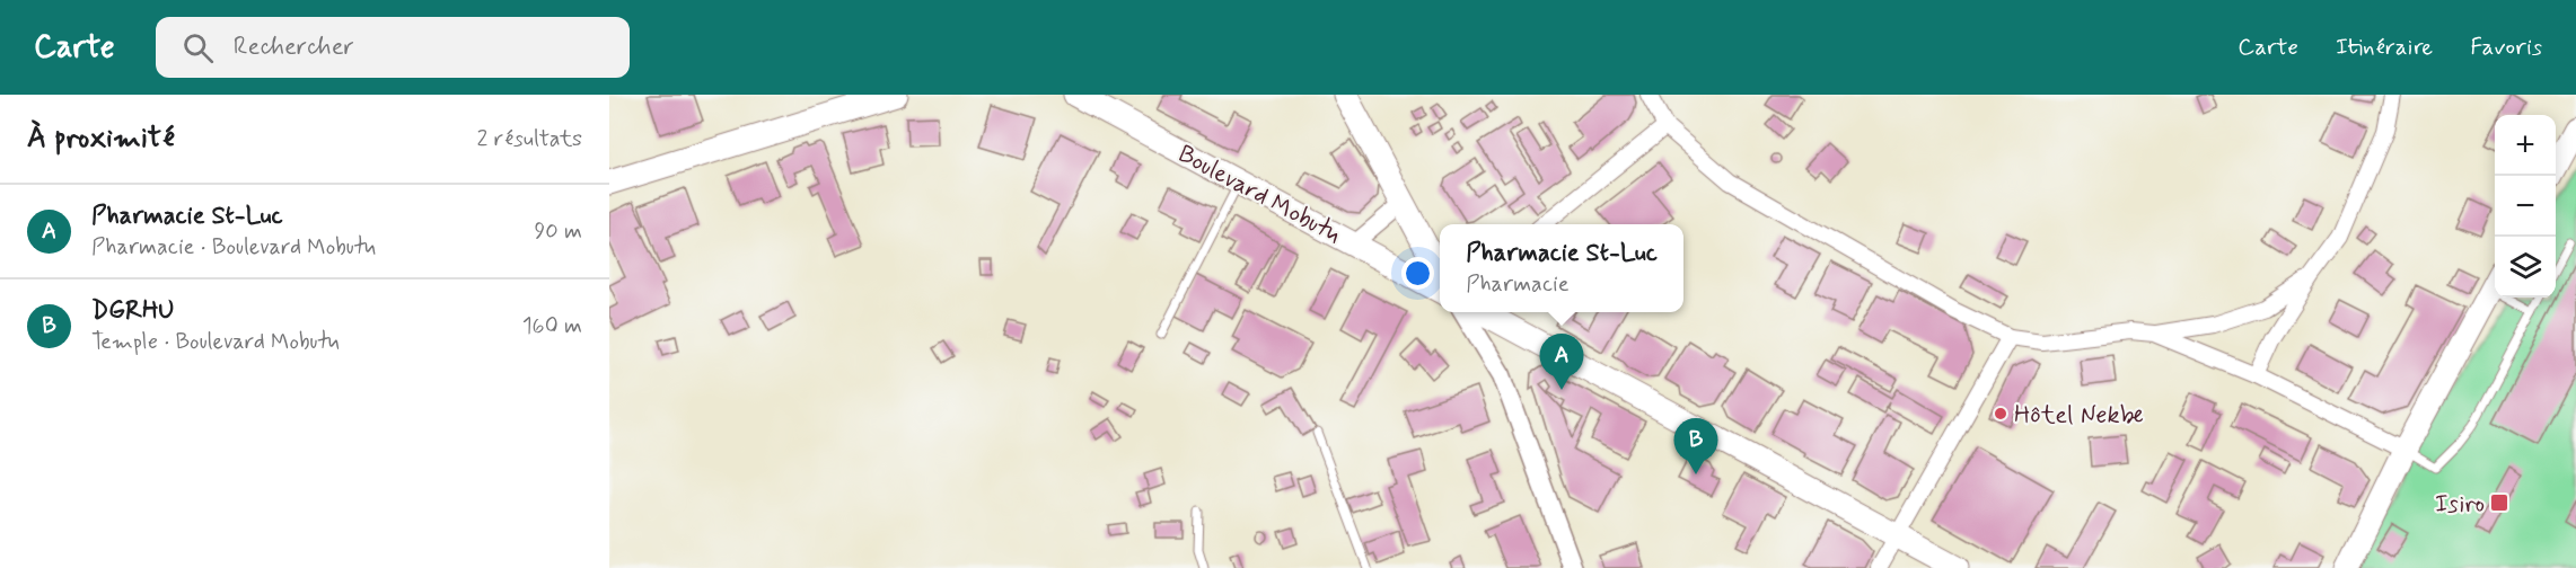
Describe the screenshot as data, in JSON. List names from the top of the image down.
{
  "streets": {
    "main road": ["Boulevard Mobutu"]
  },
  "places": {
    "other": ["Hôtel Nekbe"],
    "transit": ["Isiro"]
  },
  "page": {
    "header": "Carte",
    "search": "Rechercher",
    "nav": ["Carte", "Itinéraire", "Favoris"],
    "heading": ["À proximité", "2 résultats"],
    "map_buttons": ["+", "−"],
    "list": [
      {
        "mark": "A",
        "name": "Pharmacie St-Luc",
        "note": "Pharmacie · Boulevard Mobutu",
        "value": "90 m"
      },
      {
        "mark": "B",
        "name": "DGRHU",
        "note": "Temple · Boulevard Mobutu",
        "value": "160 m"
      }
    ],
    "popup": ["Pharmacie St-Luc", "Pharmacie"],
    "pins": ["A", "B"]
  }
}
